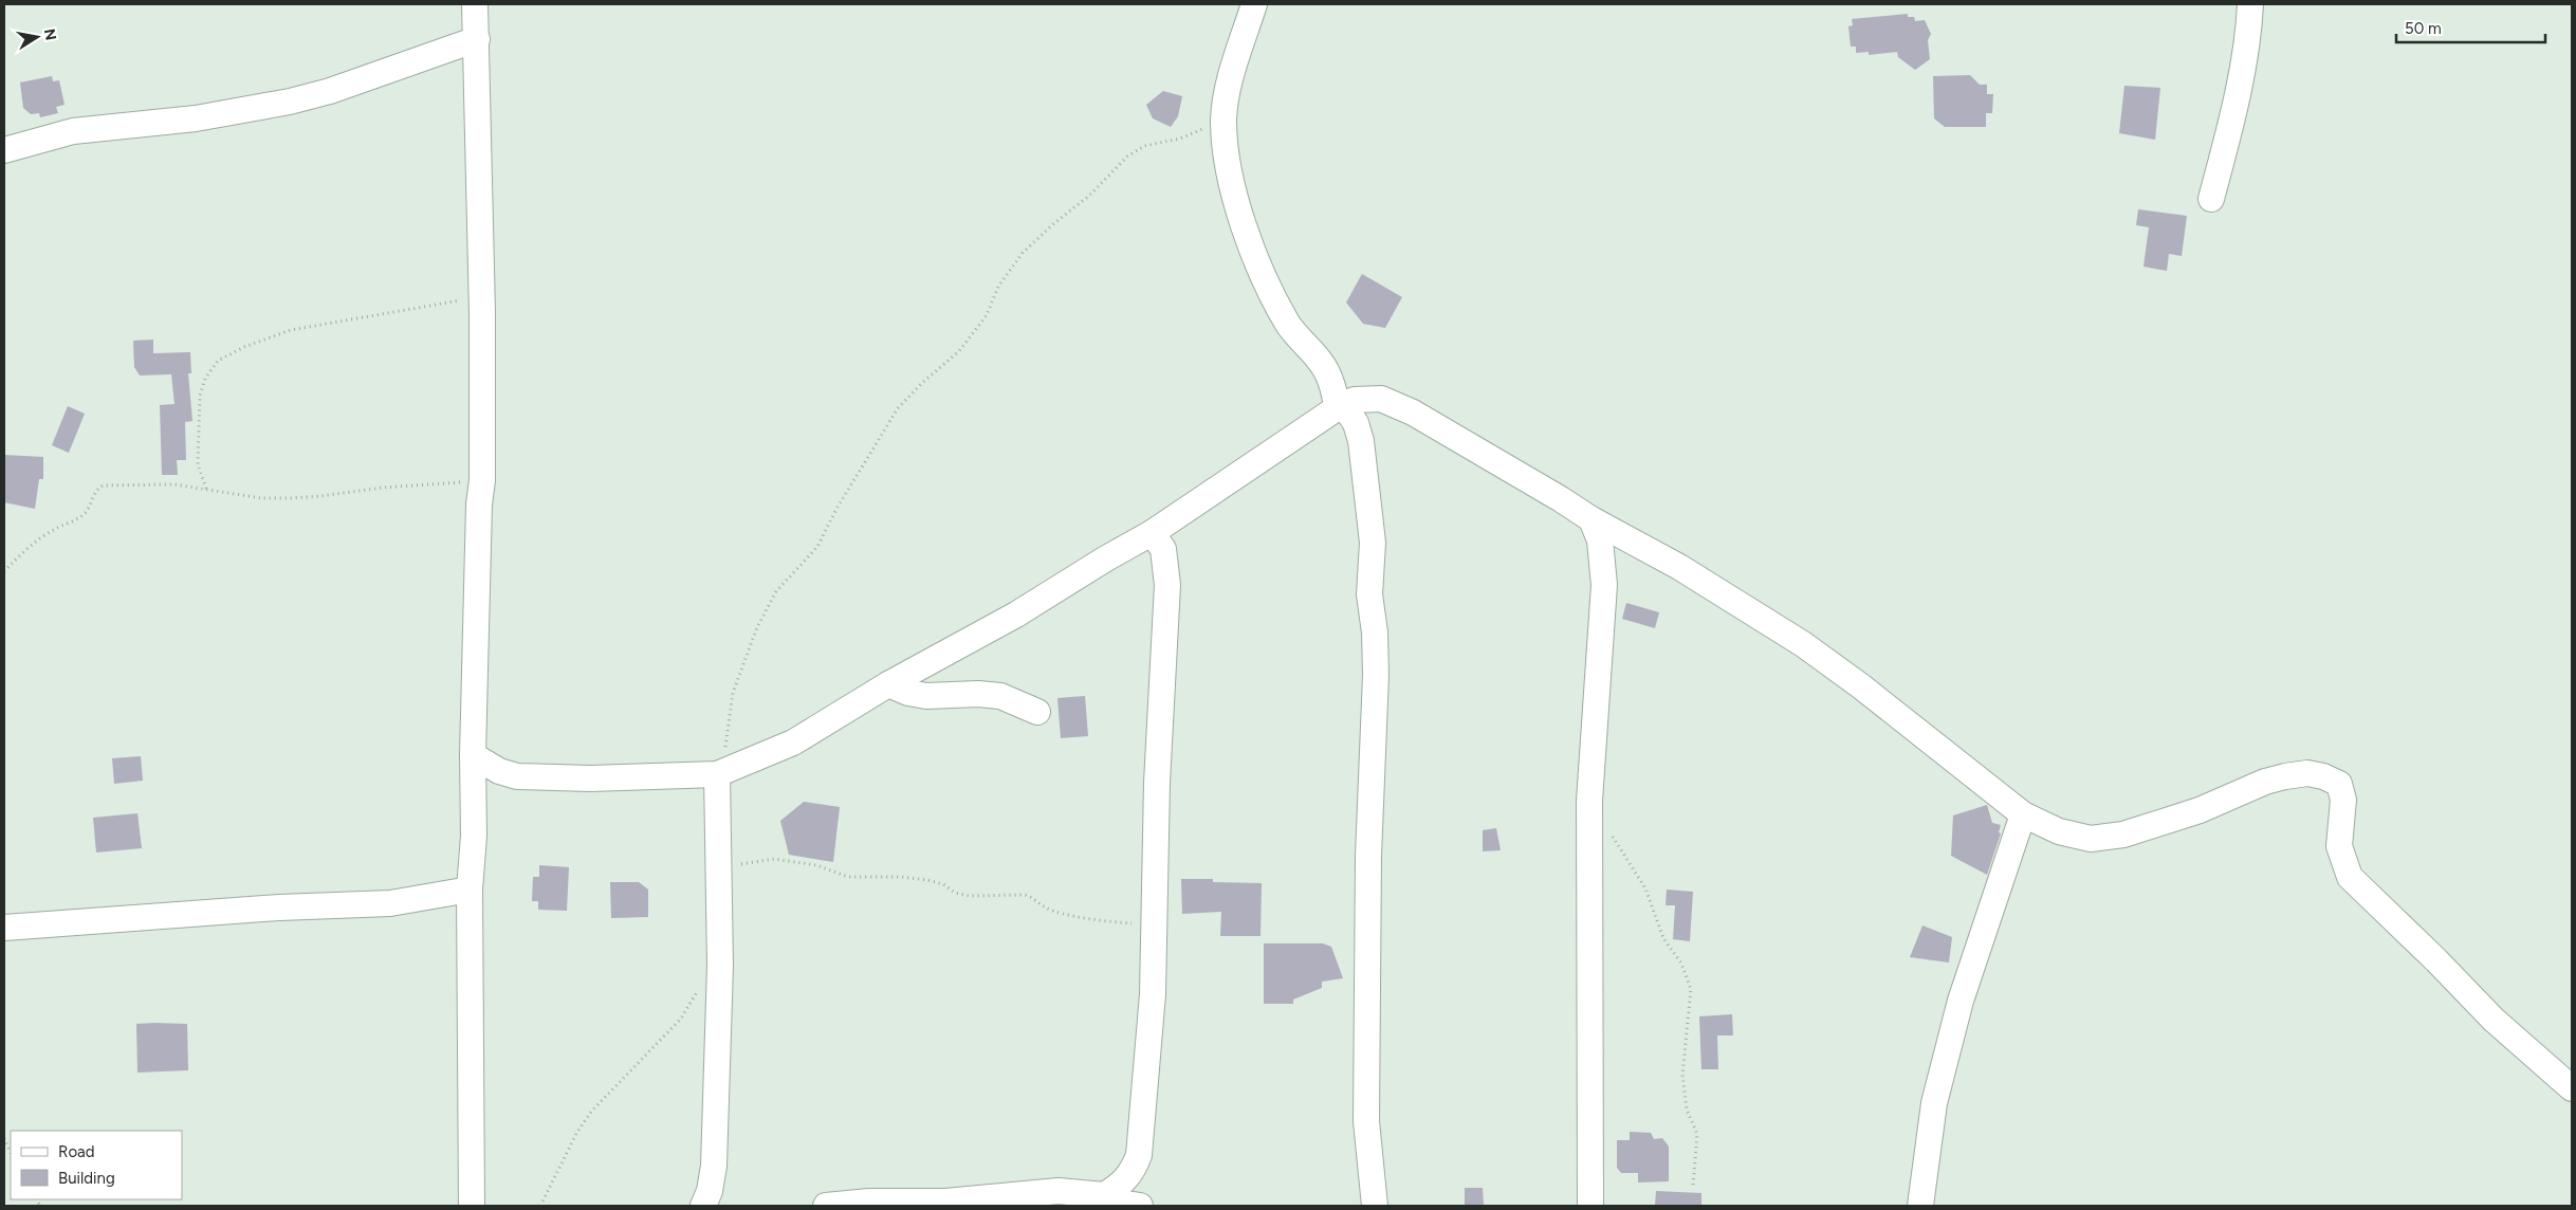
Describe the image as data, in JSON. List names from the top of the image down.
{
  "legend": ["Road", "Building"],
  "scale_bar": "50 m",
  "north": "right"
}
